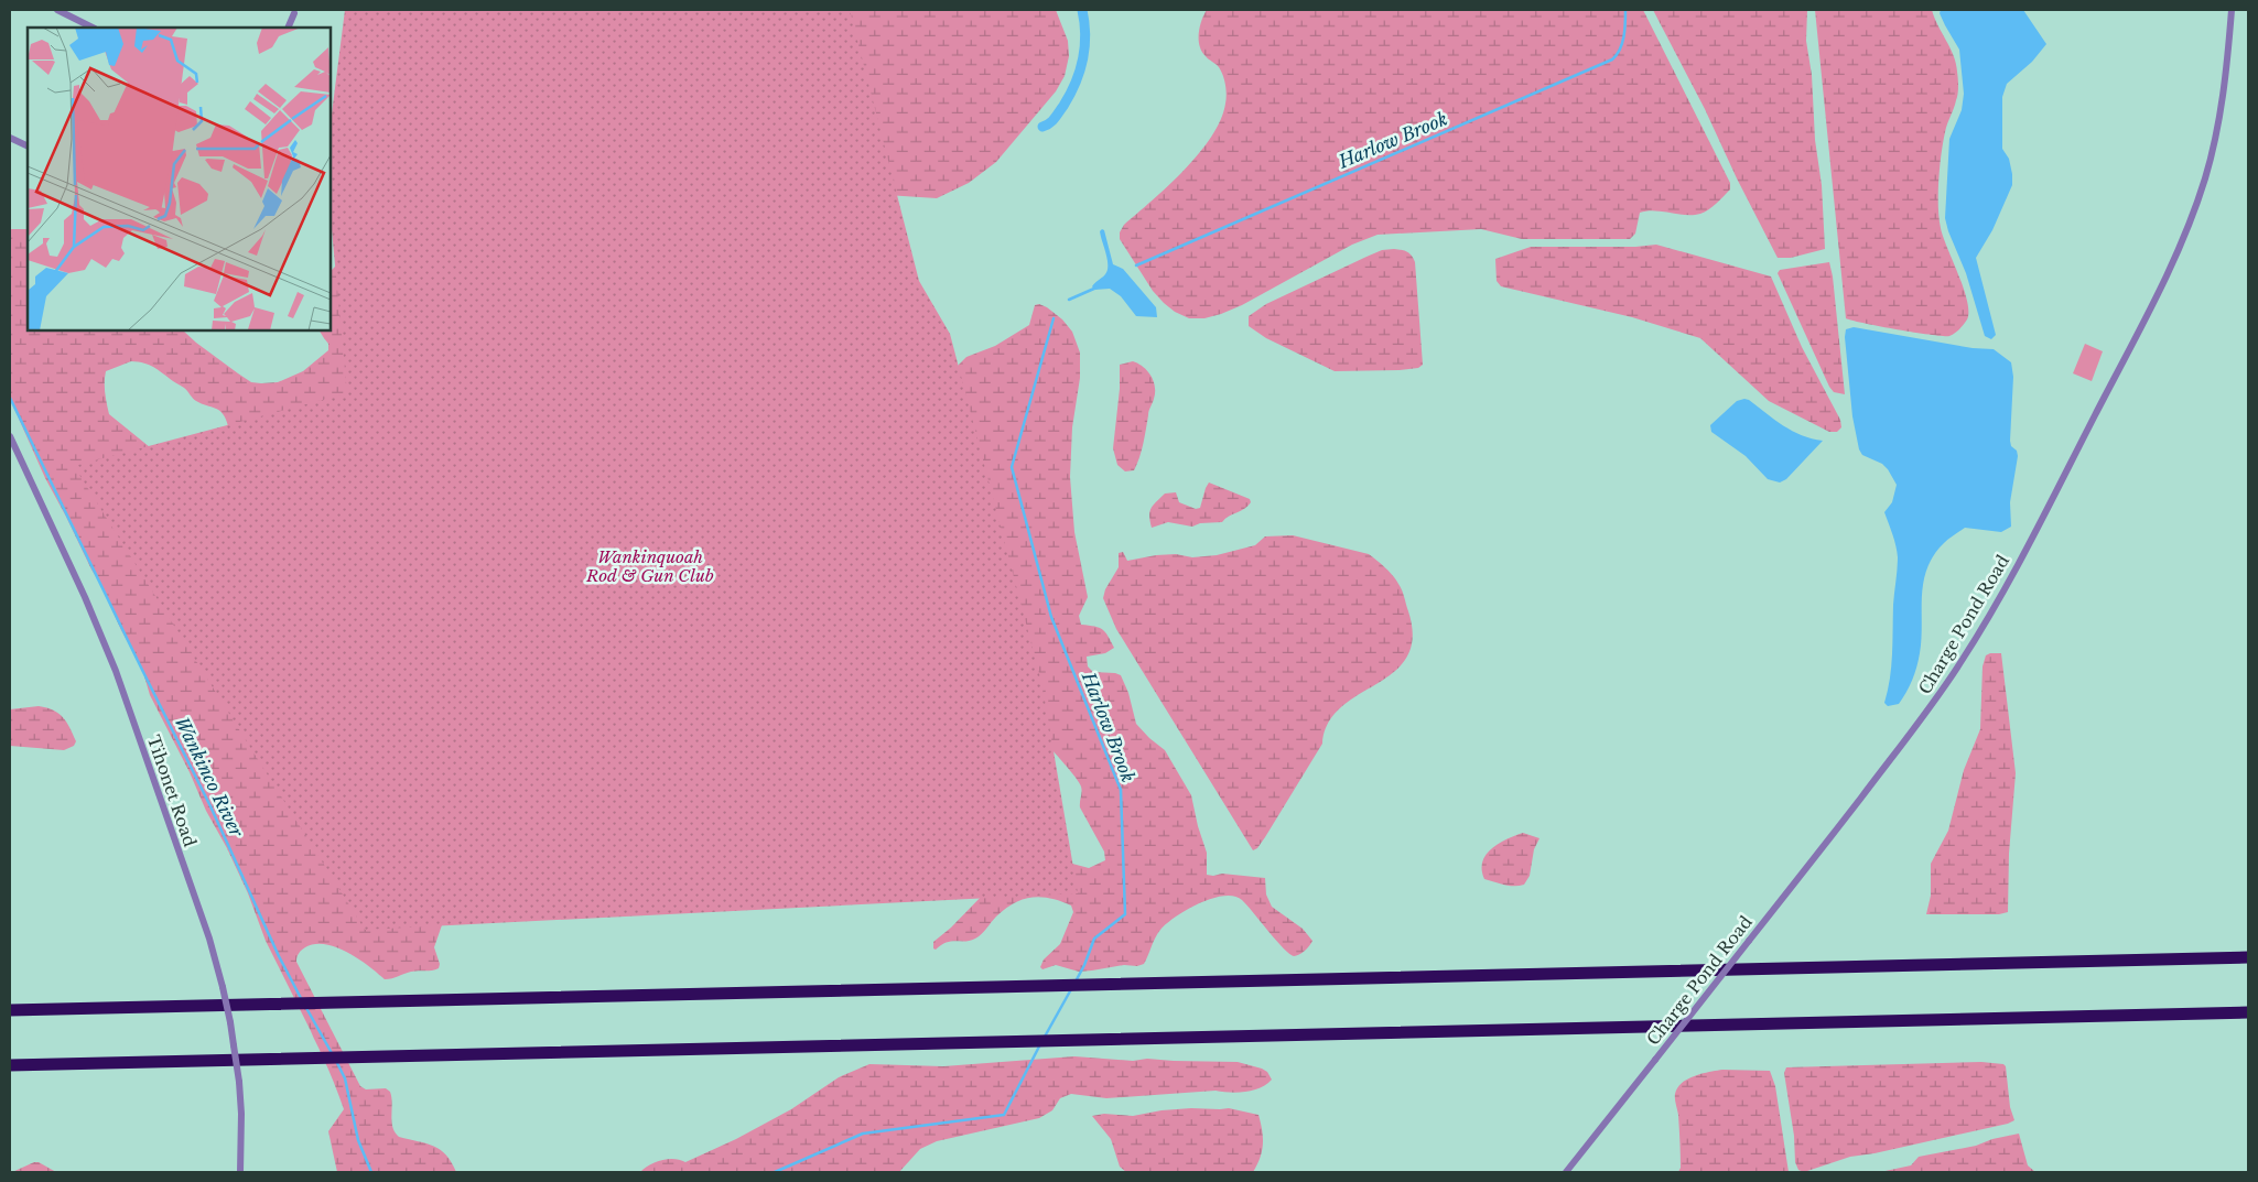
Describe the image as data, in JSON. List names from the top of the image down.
{
  "streets": {
    "street": ["Charge Pond Road", "Tihonet Road"]
  },
  "water": ["Harlow Brook", "Wankinco River"],
  "parks": ["Wankinquoah Rod & Gun Club"]
}
